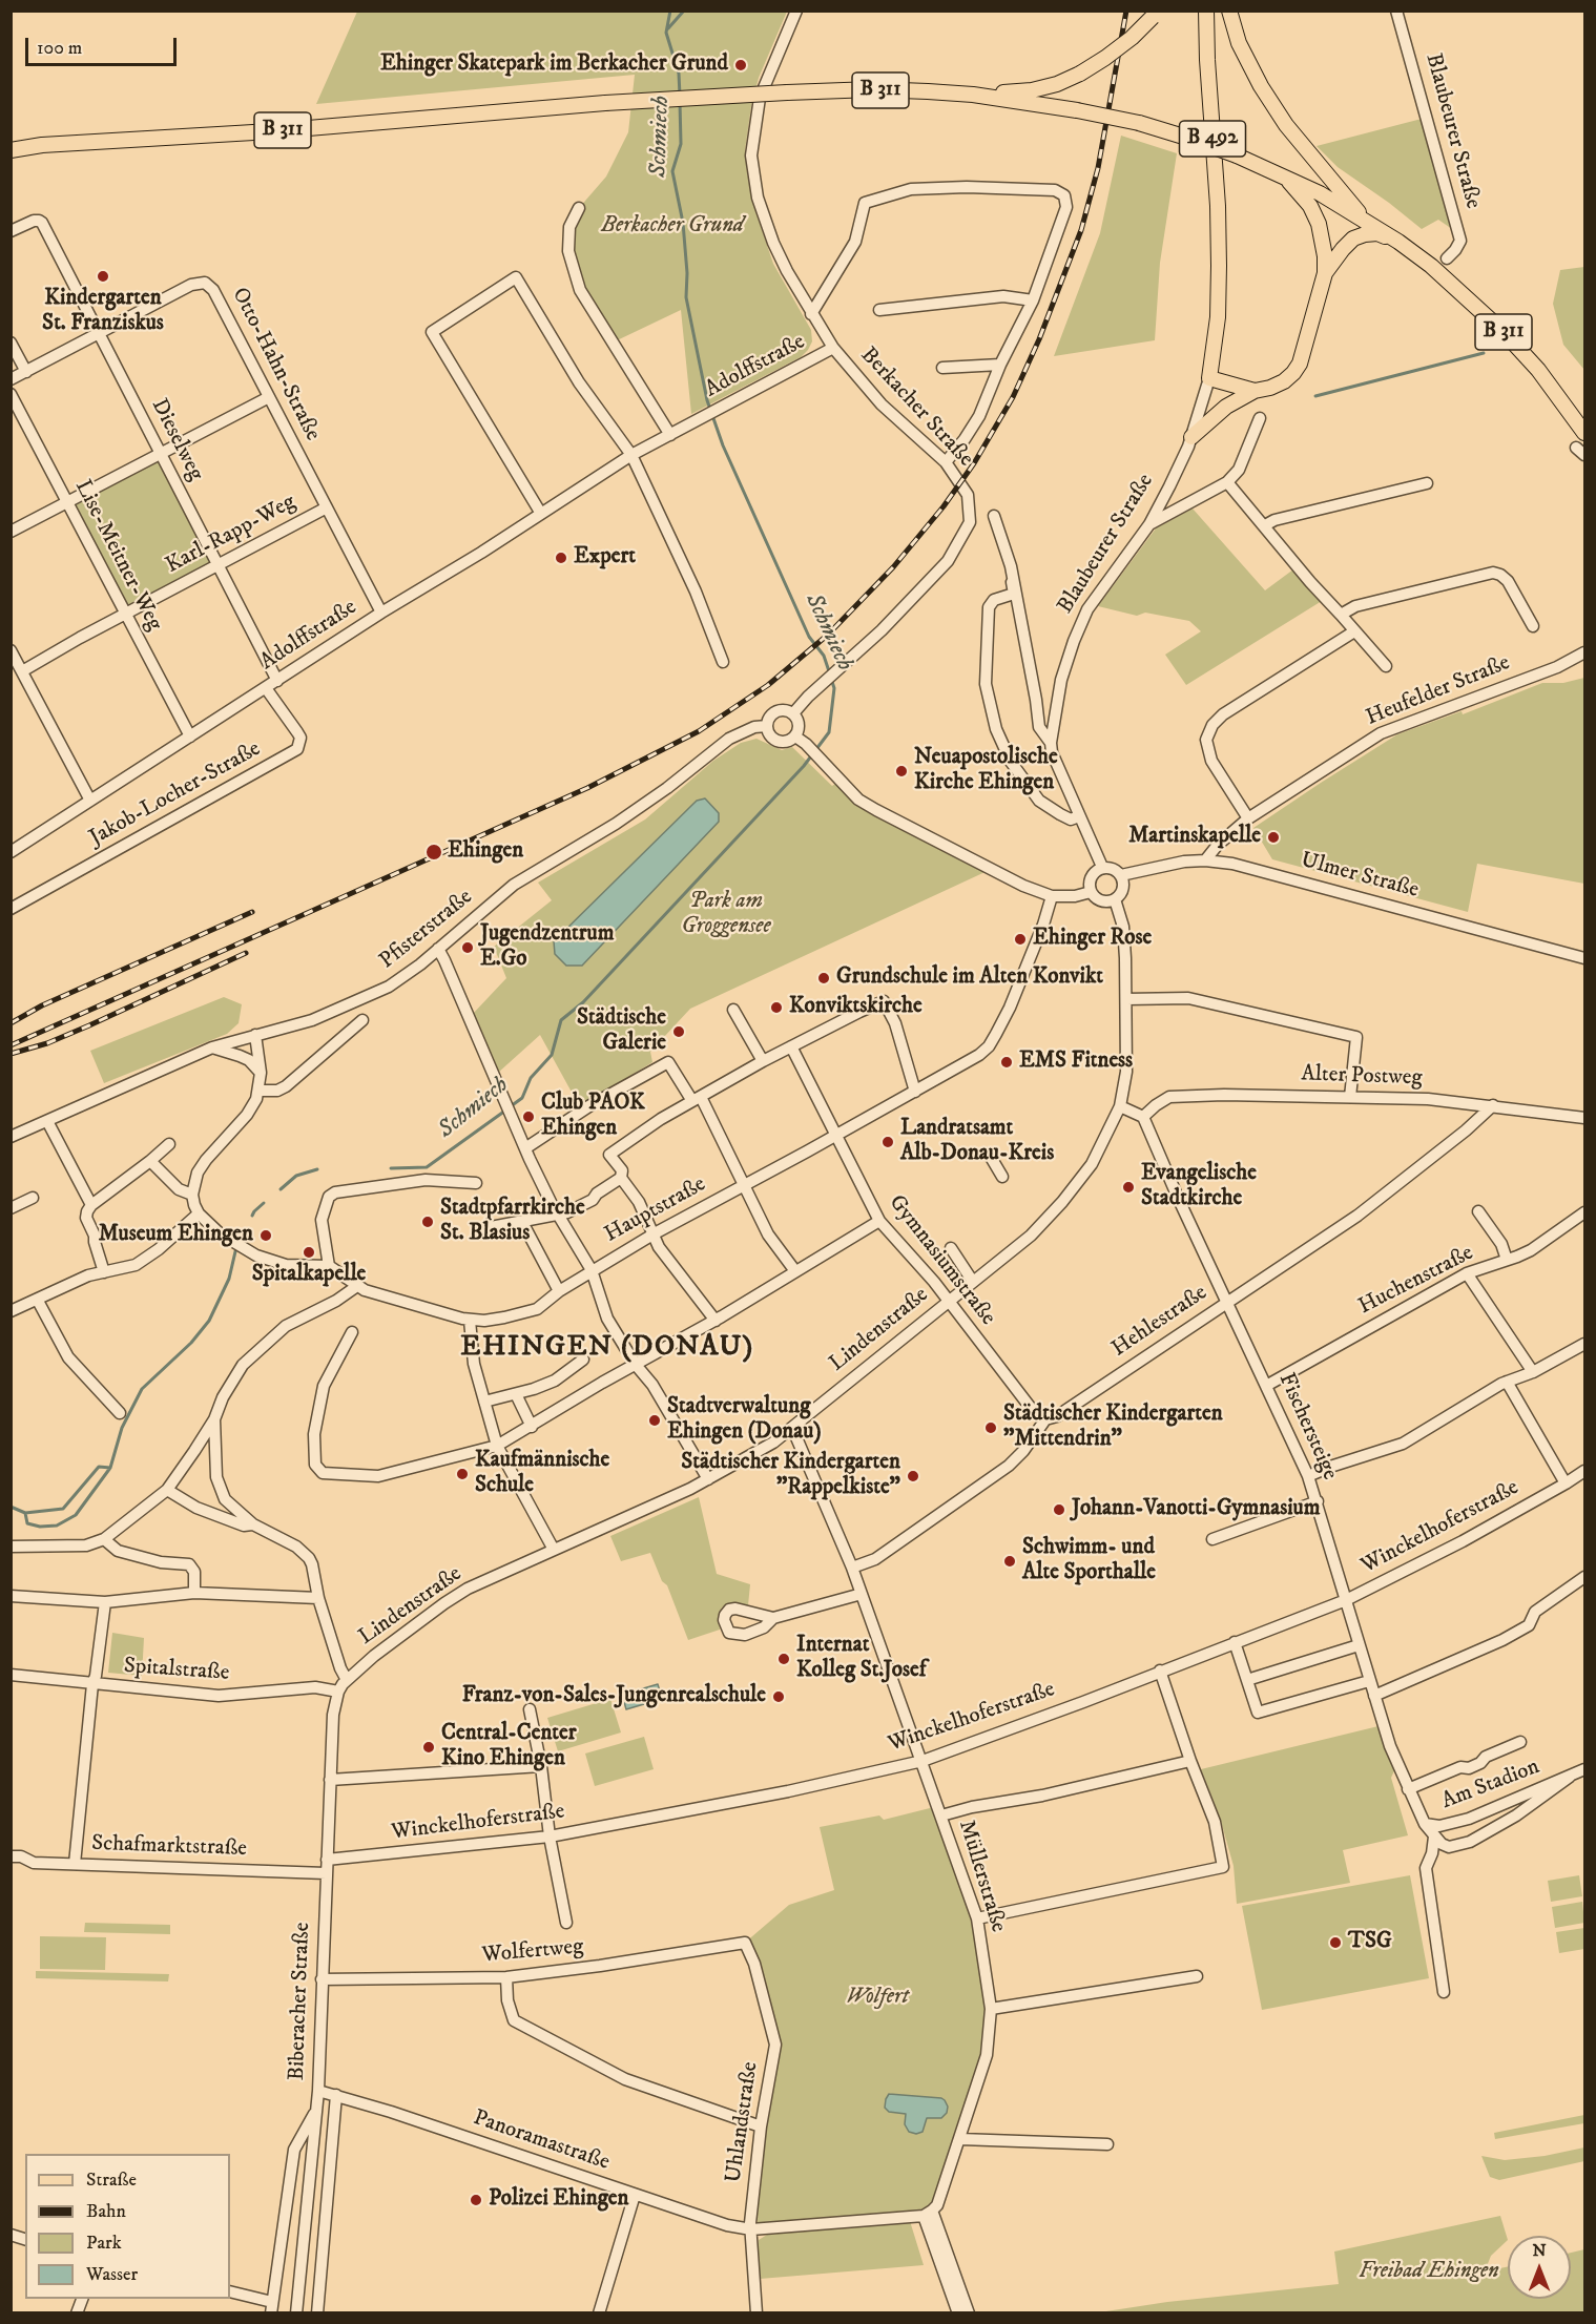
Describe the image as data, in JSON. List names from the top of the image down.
{
  "streets": {
    "main road": ["B 311", "Blaubeurer Straße", "B 492"],
    "street": [
      "Otto-Hahn-Straße",
      "Adolffstraße",
      "Berkacher Straße",
      "Dieselweg",
      "Karl-Rapp-Weg",
      "Lise-Meitner-Weg",
      "Heufelder Straße",
      "Jakob-Locher-Straße",
      "Ulmer Straße",
      "Pfisterstraße",
      "Alter Postweg",
      "Hauptstraße",
      "Gymnasiumstraße",
      "Huchenstraße",
      "Hehlestraße",
      "Lindenstraße",
      "Fischersteige",
      "Winckelhoferstraße",
      "Spitalstraße",
      "Am Stadion",
      "Schafmarktstraße",
      "Müllerstraße",
      "Wolfertweg",
      "Biberacher Straße",
      "Uhlandstraße",
      "Panoramastraße"
    ]
  },
  "crossings": [
    ["Blaubeurer Straße", "Ulmer Straße"],
    ["Blaubeurer Straße", "Lindenstraße"],
    ["Otto-Hahn-Straße", "Adolffstraße"],
    ["Otto-Hahn-Straße", "Dieselweg"],
    ["Otto-Hahn-Straße", "Karl-Rapp-Weg"],
    ["Adolffstraße", "Berkacher Straße"],
    ["Adolffstraße", "Dieselweg"],
    ["Adolffstraße", "Lise-Meitner-Weg"],
    ["Adolffstraße", "Jakob-Locher-Straße"],
    ["Berkacher Straße", "Pfisterstraße"],
    ["Dieselweg", "Karl-Rapp-Weg"],
    ["Karl-Rapp-Weg", "Lise-Meitner-Weg"],
    ["Heufelder Straße", "Ulmer Straße"],
    ["Ulmer Straße", "Lindenstraße"],
    ["Alter Postweg", "Hehlestraße"],
    ["Alter Postweg", "Fischersteige"],
    ["Hauptstraße", "Gymnasiumstraße"],
    ["Gymnasiumstraße", "Hehlestraße"],
    ["Gymnasiumstraße", "Lindenstraße"],
    ["Huchenstraße", "Fischersteige"],
    ["Hehlestraße", "Fischersteige"],
    ["Hehlestraße", "Müllerstraße"],
    ["Lindenstraße", "Spitalstraße"],
    ["Lindenstraße", "Müllerstraße"],
    ["Lindenstraße", "Biberacher Straße"],
    ["Fischersteige", "Winckelhoferstraße"],
    ["Fischersteige", "Am Stadion"],
    ["Winckelhoferstraße", "Müllerstraße"],
    ["Winckelhoferstraße", "Biberacher Straße"],
    ["Spitalstraße", "Biberacher Straße"],
    ["Schafmarktstraße", "Biberacher Straße"],
    ["Wolfertweg", "Biberacher Straße"],
    ["Wolfertweg", "Uhlandstraße"],
    ["Biberacher Straße", "Panoramastraße"],
    ["Uhlandstraße", "Panoramastraße"]
  ],
  "districts": ["EHINGEN (DONAU)"],
  "water": ["Schmiech"],
  "parks": [
    "Berkacher Grund",
    "Park am Groggensee",
    "Wolfert",
    "Freibad Ehingen"
  ],
  "places": [
    "Ehinger Skatepark im Berkacher Grund",
    "Kindergarten St. Franziskus",
    "Expert",
    "Neuapostolische Kirche Ehingen",
    "Martinskapelle",
    "Ehingen",
    "Ehinger Rose",
    "Jugendzentrum E.Go",
    "Grundschule im Alten Konvikt",
    "Konviktskirche",
    "Städtische Galerie",
    "EMS Fitness",
    "Club PAOK Ehingen",
    "Landratsamt Alb-Donau-Kreis",
    "Evangelische Stadtkirche",
    "Stadtpfarrkirche St. Blasius",
    "Museum Ehingen",
    "Spitalkapelle",
    "Stadtverwaltung Ehingen (Donau)",
    "Städtischer Kindergarten \"Mittendrin\"",
    "Kaufmännische Schule",
    "Städtischer Kindergarten \"Rappelkiste\"",
    "Johann-Vanotti-Gymnasium",
    "Schwimm- und Alte Sporthalle",
    "Internat Kolleg St.Josef",
    "Franz-von-Sales-Jungenrealschule",
    "Central-Center Kino Ehingen",
    "TSG",
    "Polizei Ehingen"
  ],
  "legend": [
    "Straße",
    "Bahn",
    "Park",
    "Wasser"
  ],
  "scale_bar": "100 m",
  "north": "top"
}
